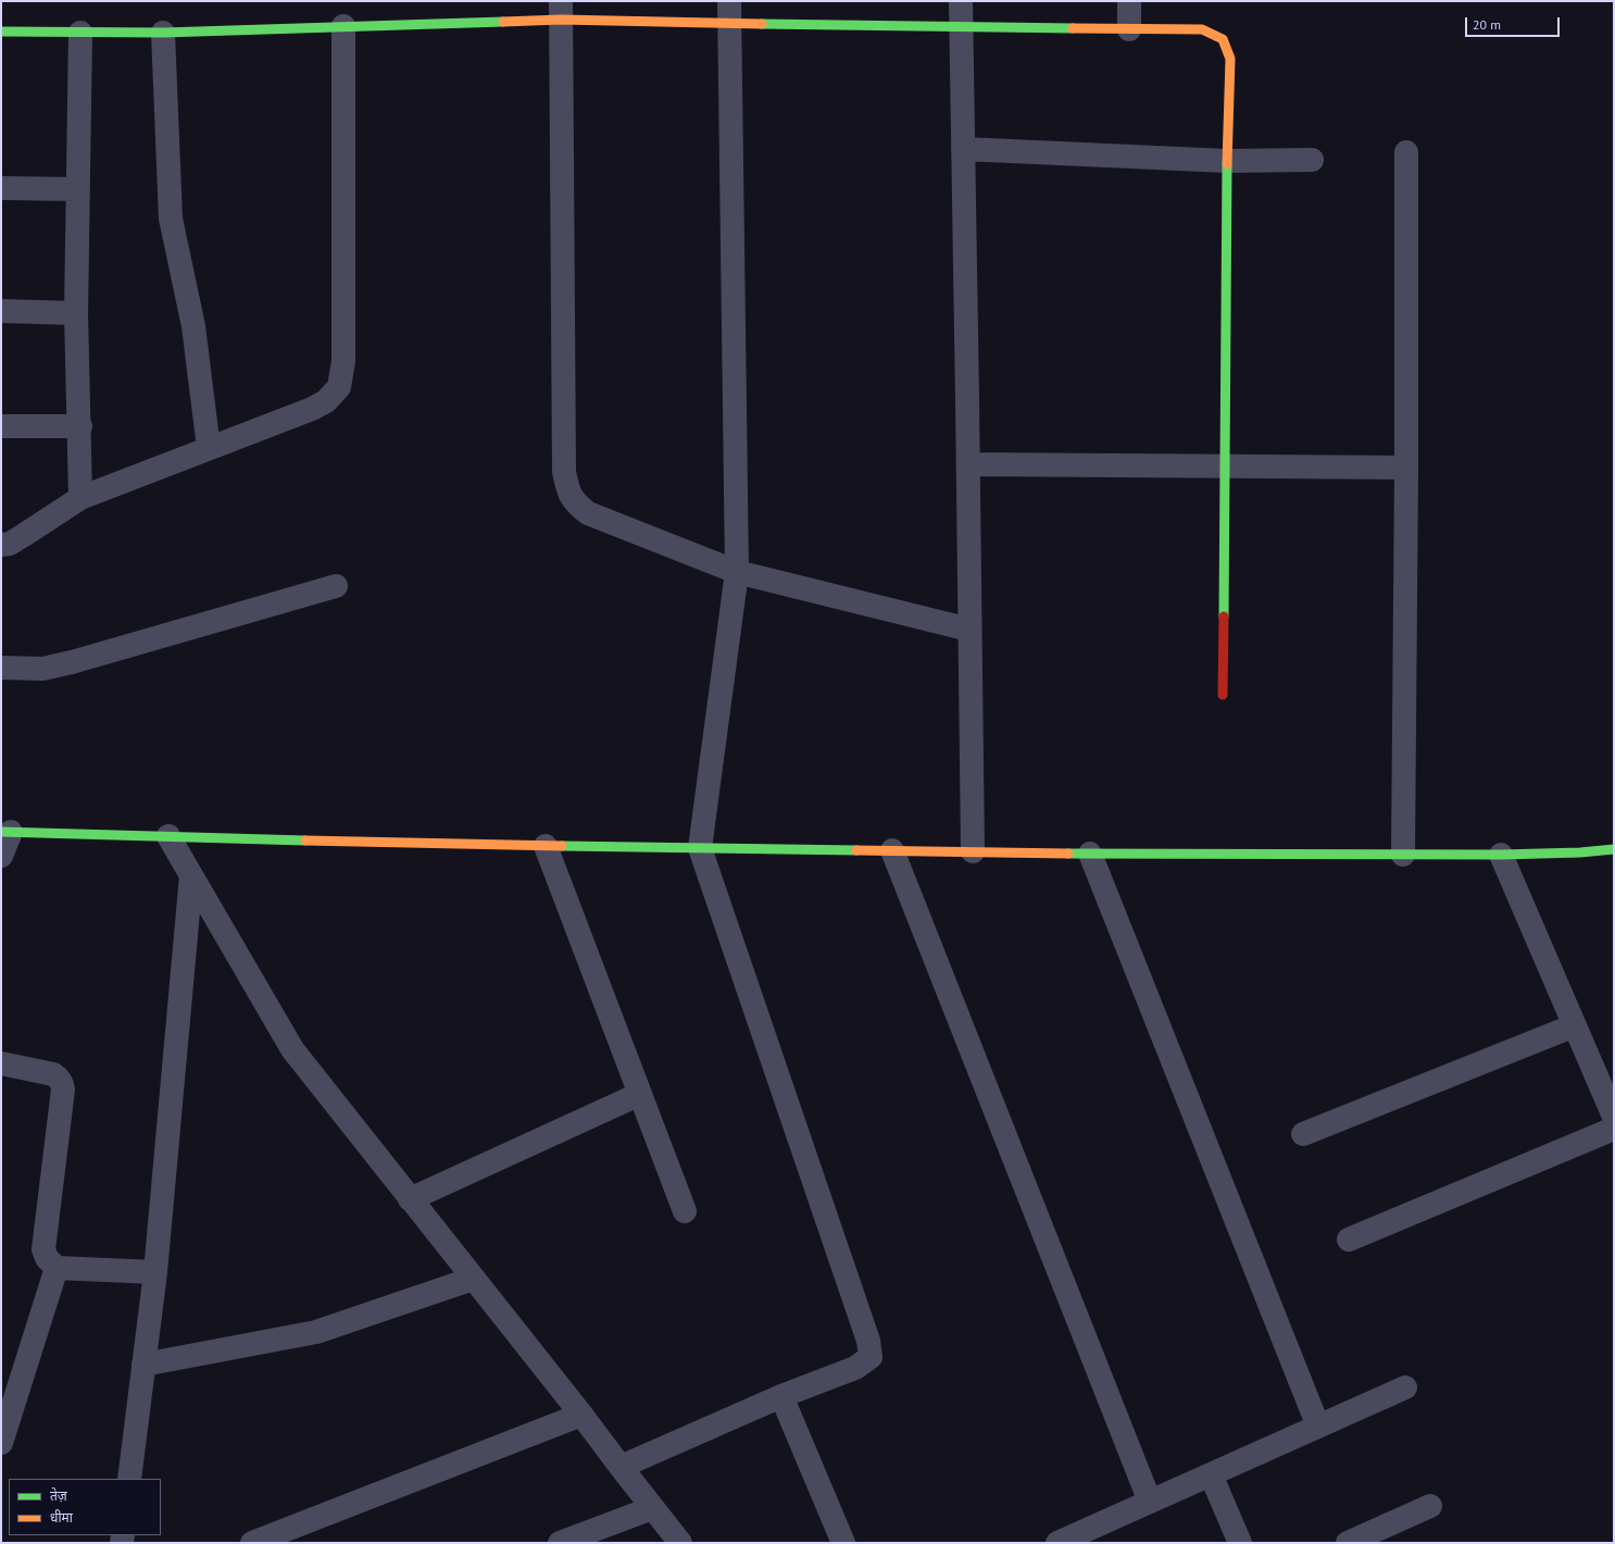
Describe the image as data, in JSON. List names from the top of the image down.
{
  "legend": ["तेज़", "धीमा"],
  "scale_bar": "20 m"
}
